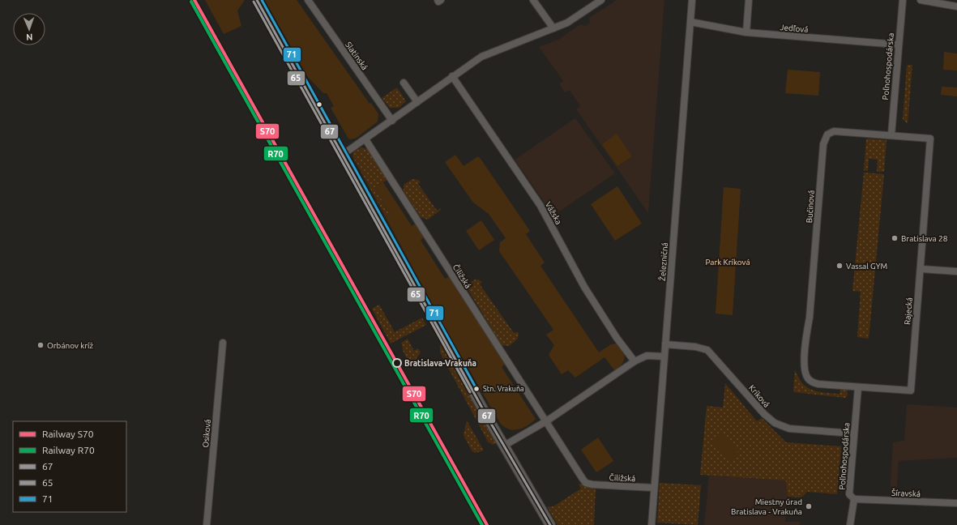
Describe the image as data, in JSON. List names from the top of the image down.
{
  "streets": {
    "street": [
      "Jedľová",
      "Slatinská",
      "Poľnohospodárska",
      "Bučinová",
      "Vážska",
      "Železničná",
      "Čiližská",
      "Rajecká",
      "Kríková",
      "Osiková",
      "Šíravská"
    ]
  },
  "crossings": [
    ["Jedľová", "Poľnohospodárska"],
    ["Jedľová", "Železničná"],
    ["Poľnohospodárska", "Bučinová"],
    ["Poľnohospodárska", "Rajecká"],
    ["Poľnohospodárska", "Kríková"],
    ["Poľnohospodárska", "Šíravská"],
    ["Bučinová", "Rajecká"],
    ["Železničná", "Čiližská"],
    ["Železničná", "Kríková"]
  ],
  "parks": ["Park Kríková"],
  "places": [
    "Bratislava 28",
    "Vassal GYM",
    "Orbánov kríž",
    "Bratislava-Vrakuňa",
    "Stn. Vrakuňa",
    "Miestny úrad Bratislava - Vrakuňa"
  ],
  "lines": [
    "rail line S70",
    "transit line 67",
    "transit line 71",
    "rail line R70",
    "transit line 65"
  ],
  "legend": [
    "Railway S70",
    "Railway R70",
    "67",
    "65",
    "71"
  ],
  "north": "bottom"
}
